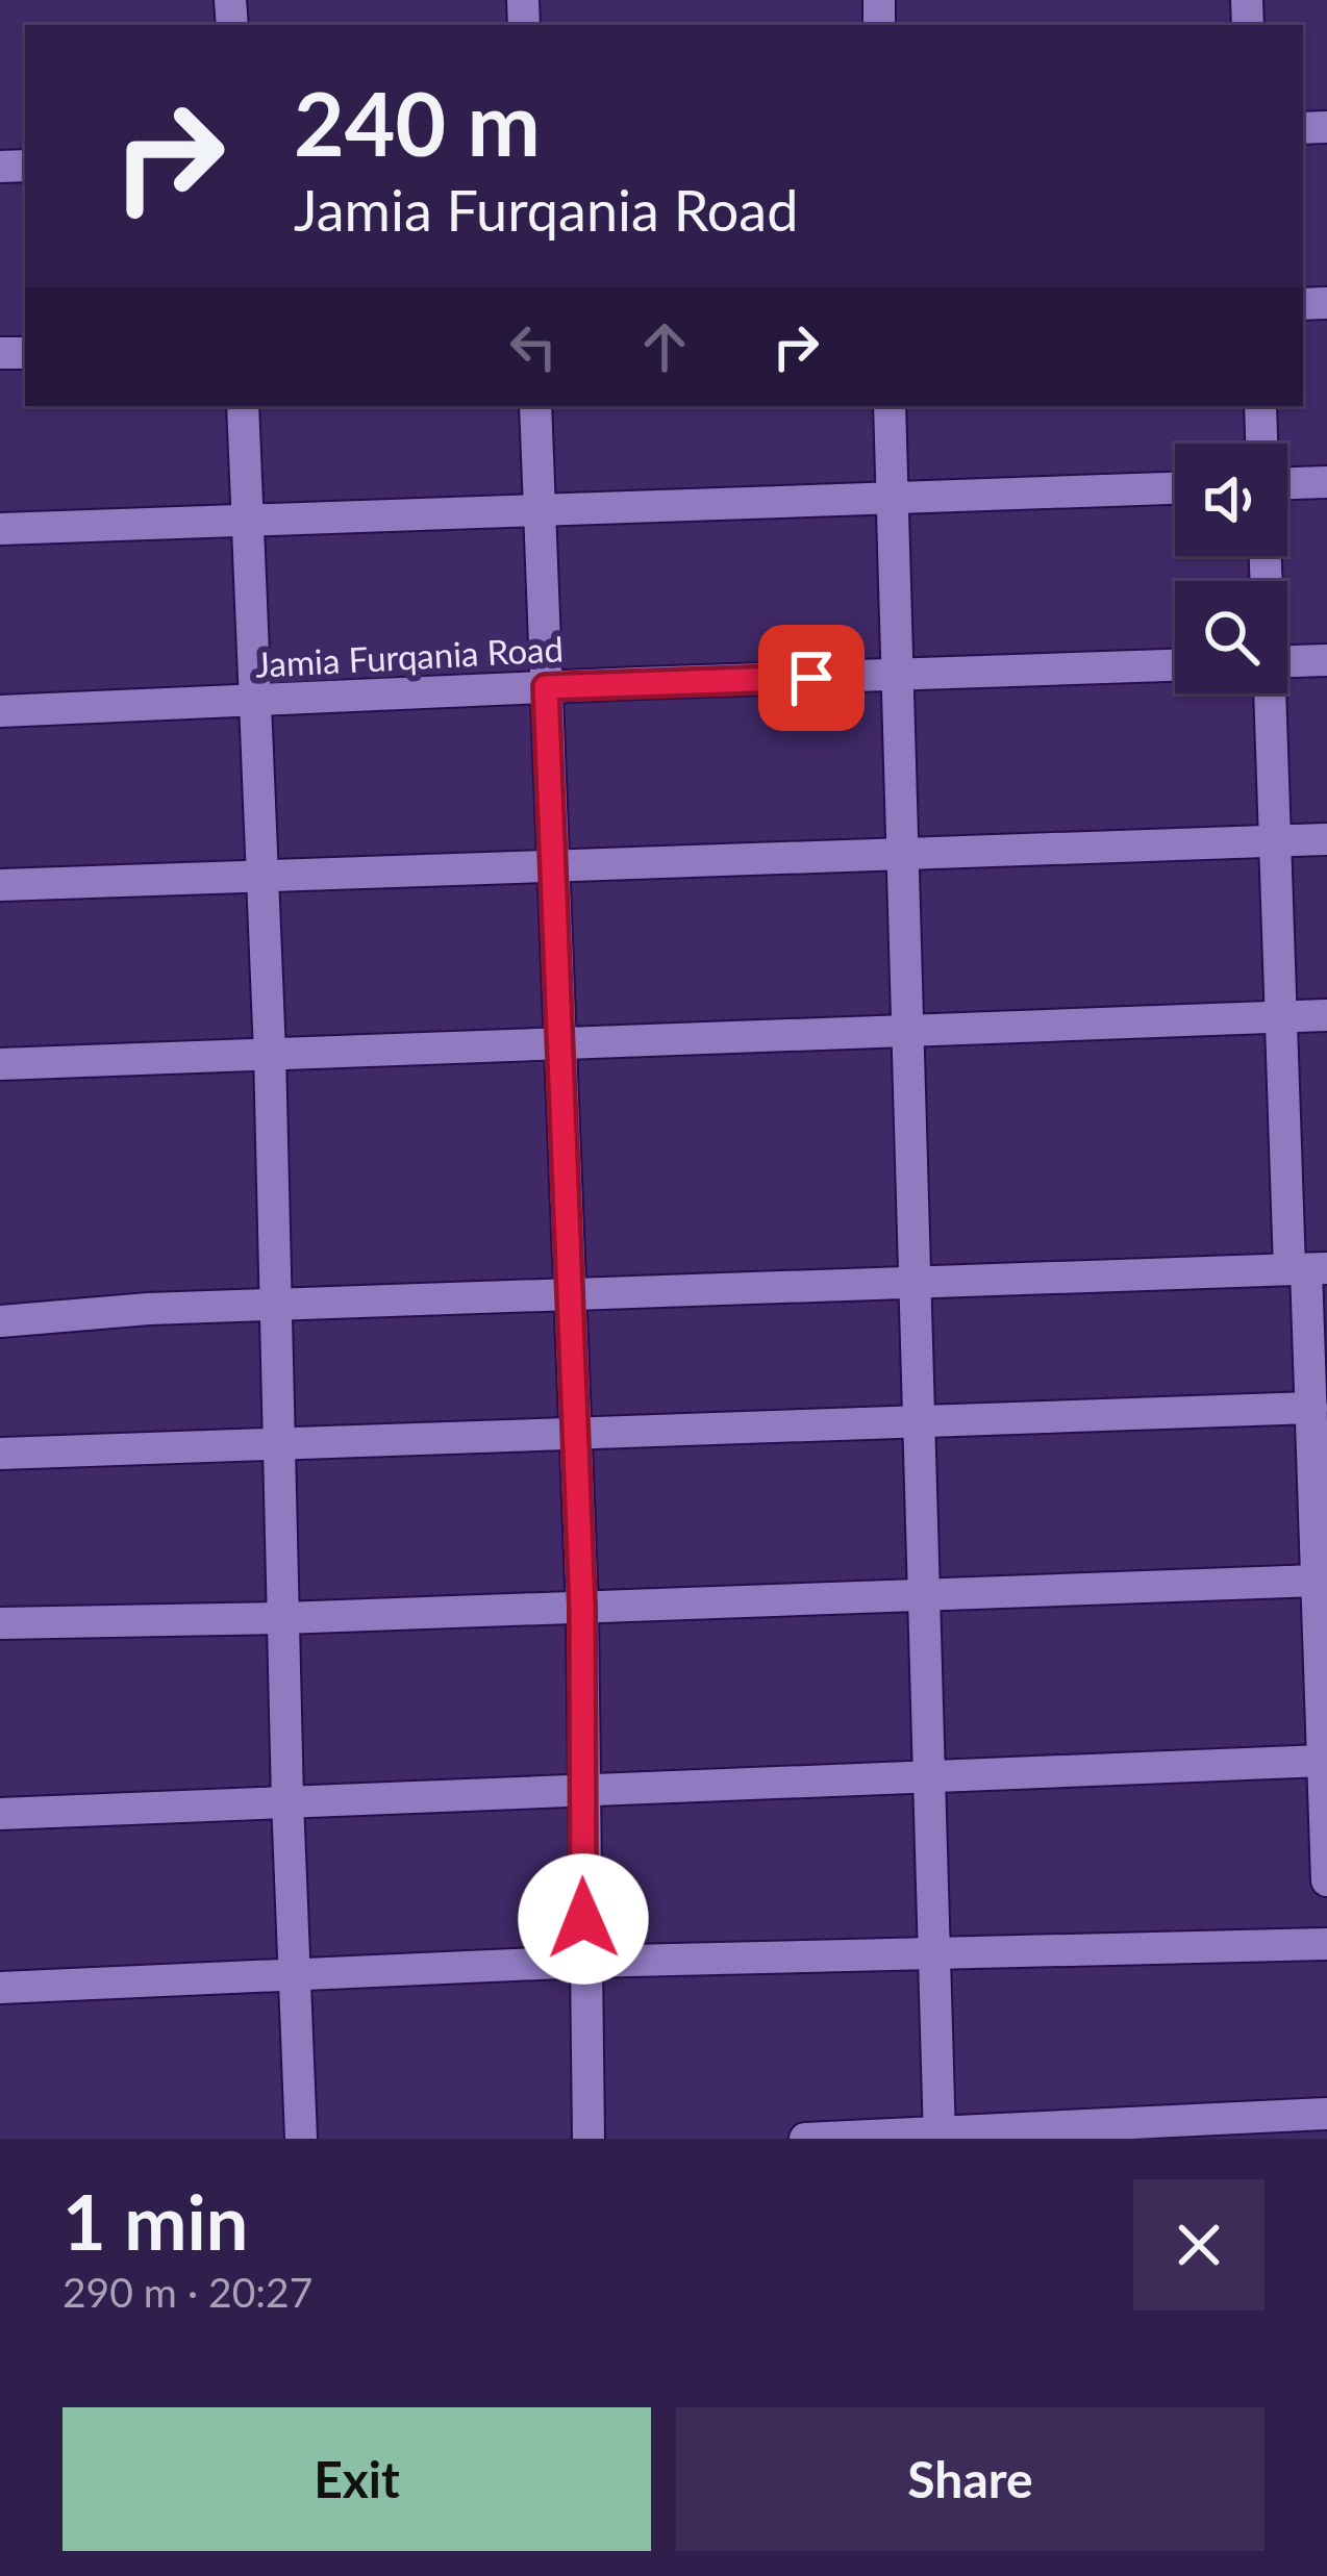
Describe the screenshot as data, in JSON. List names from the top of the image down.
{
  "streets": {
    "street": ["Jamia Furqania Road"]
  },
  "page": {
    "turn": ["240 m", "Jamia Furqania Road"],
    "heading": ["1 min", "290 m · 20:27"],
    "buttons": ["Exit", "Share"]
  }
}
